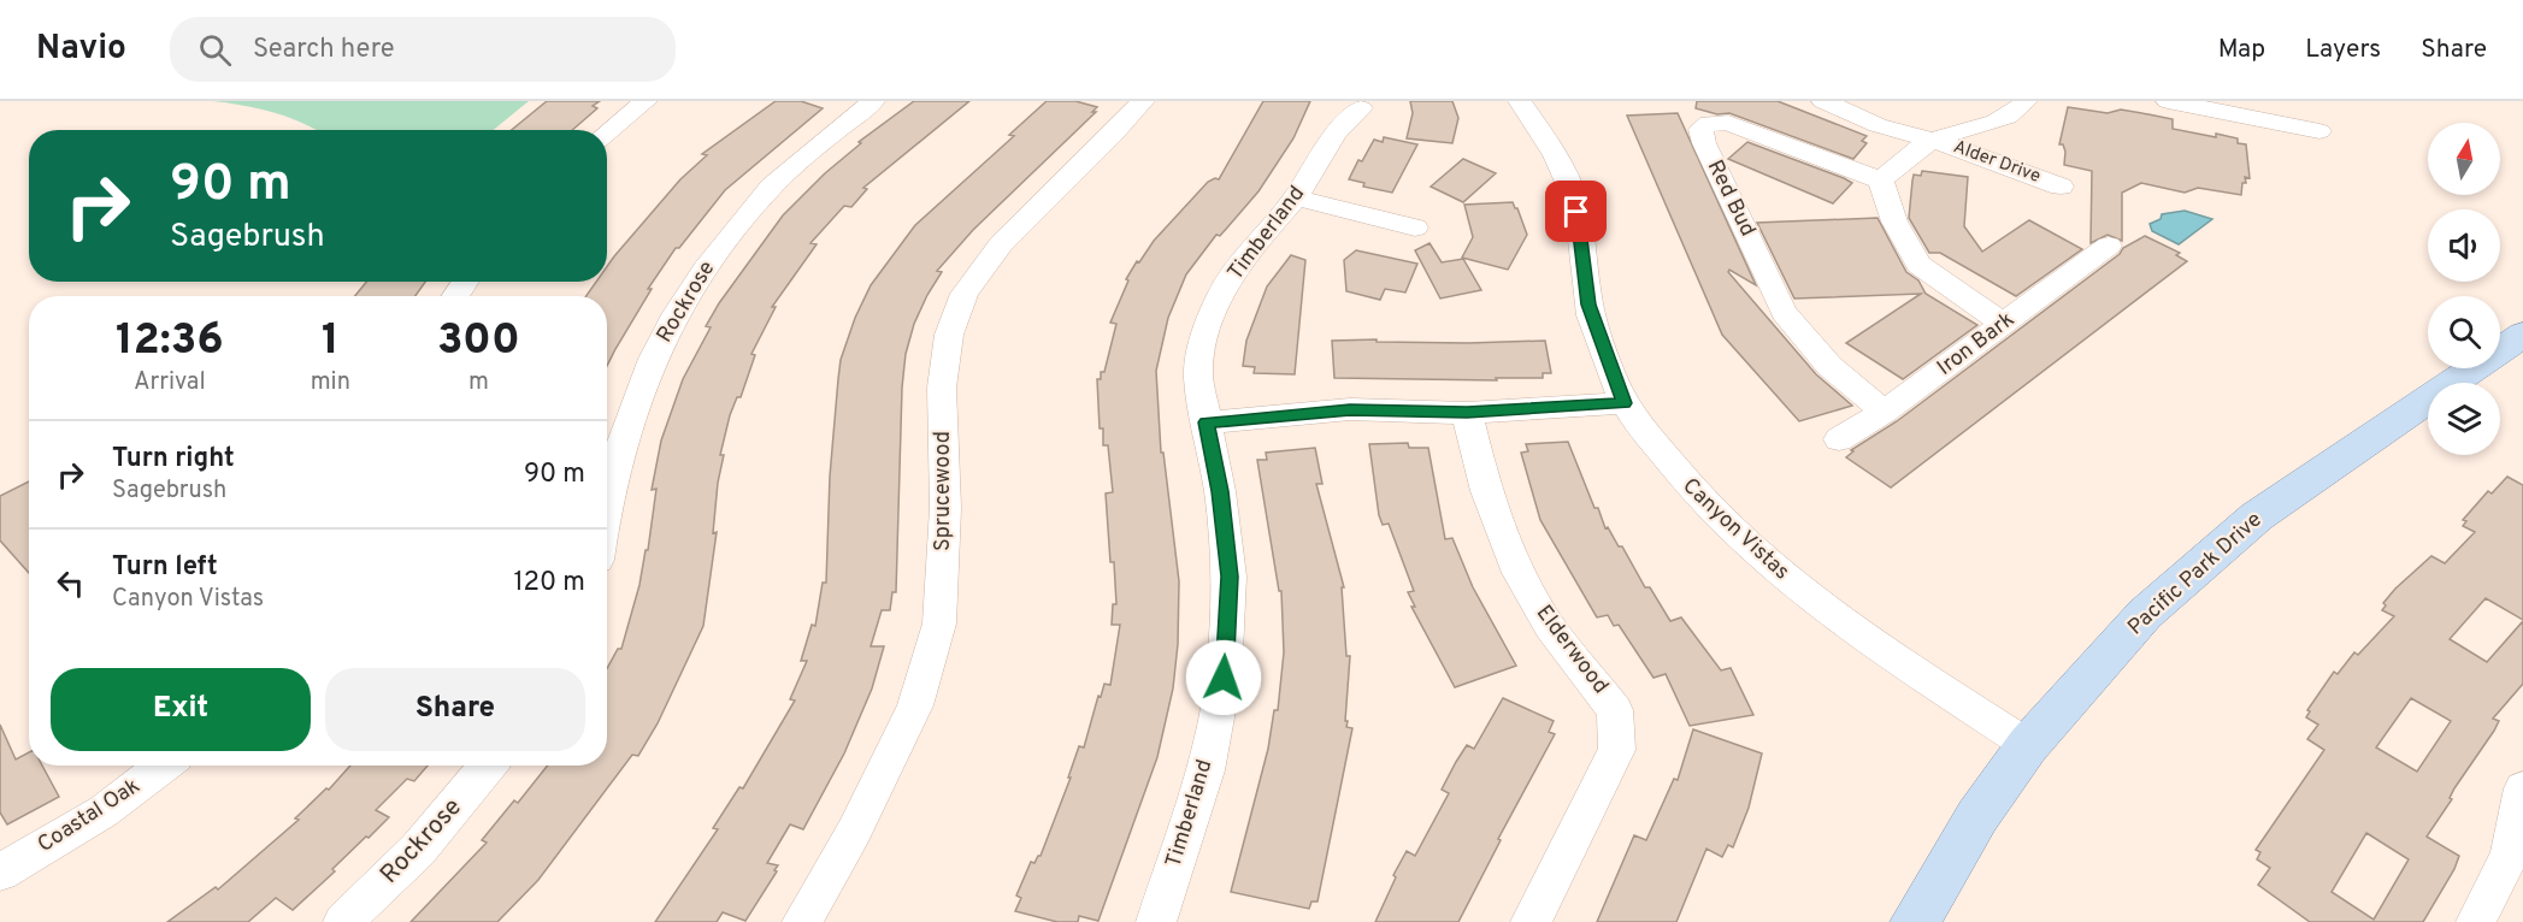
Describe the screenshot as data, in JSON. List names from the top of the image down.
{
  "streets": {
    "main road": ["Pacific Park Drive"],
    "street": [
      "Alder Drive",
      "Red Bud",
      "Timberland",
      "Rockrose",
      "Iron Bark",
      "Sprucewood",
      "Canyon Vistas",
      "Elderwood",
      "Coastal Oak"
    ]
  },
  "crossings": [
    ["Red Bud", "Iron Bark"],
    ["Canyon Vistas", "Pacific Park Drive"]
  ],
  "north": "top",
  "page": {
    "header": "Navio",
    "search": "Search here",
    "nav": ["Map", "Layers", "Share"],
    "turn": ["90 m", "Sagebrush"],
    "eta": [
      "12:36",
      "Arrival",
      "1",
      "min",
      "300",
      "m"
    ],
    "list": [
      {
        "name": "Turn right",
        "note": "Sagebrush",
        "value": "90 m"
      },
      {
        "name": "Turn left",
        "note": "Canyon Vistas",
        "value": "120 m"
      }
    ],
    "buttons": ["Exit", "Share"]
  }
}
